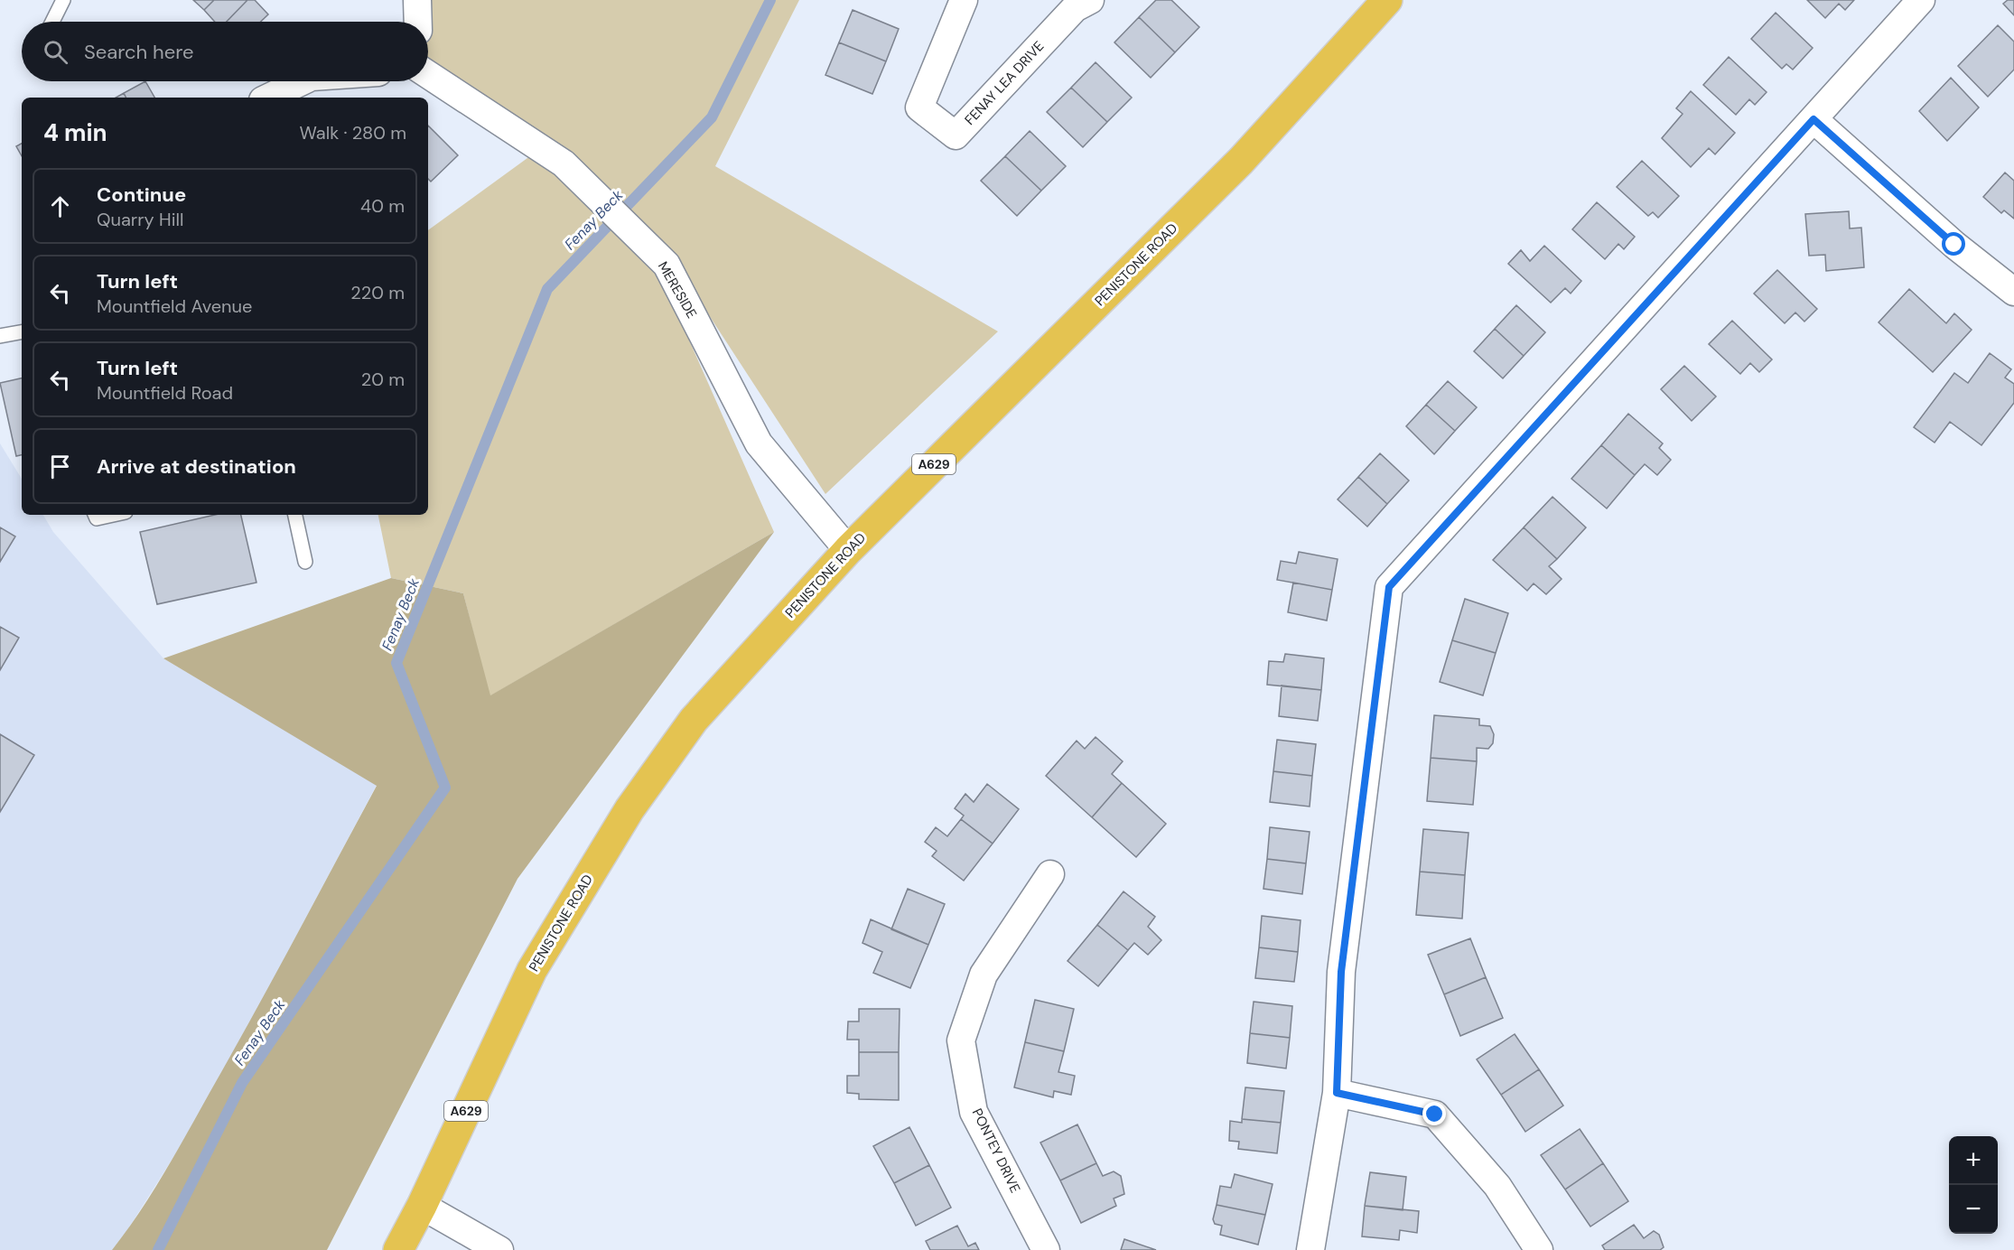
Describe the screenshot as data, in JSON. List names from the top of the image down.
{
  "streets": {
    "highway": ["PENISTONE ROAD", "A629"],
    "street": ["FENAY LEA DRIVE", "MERESIDE", "PONTEY DRIVE"]
  },
  "crossings": [
    ["PENISTONE ROAD", "MERESIDE"]
  ],
  "water": ["Fenay Beck"],
  "page": {
    "search": "Search here",
    "heading": ["4 min", "Walk · 280 m"],
    "list": [
      ["Continue", "Quarry Hill", "40 m"],
      ["Turn left", "Mountfield Avenue", "220 m"],
      ["Turn left", "Mountfield Road", "20 m"],
      "Arrive at destination"
    ],
    "map_buttons": ["+", "−"]
  }
}
